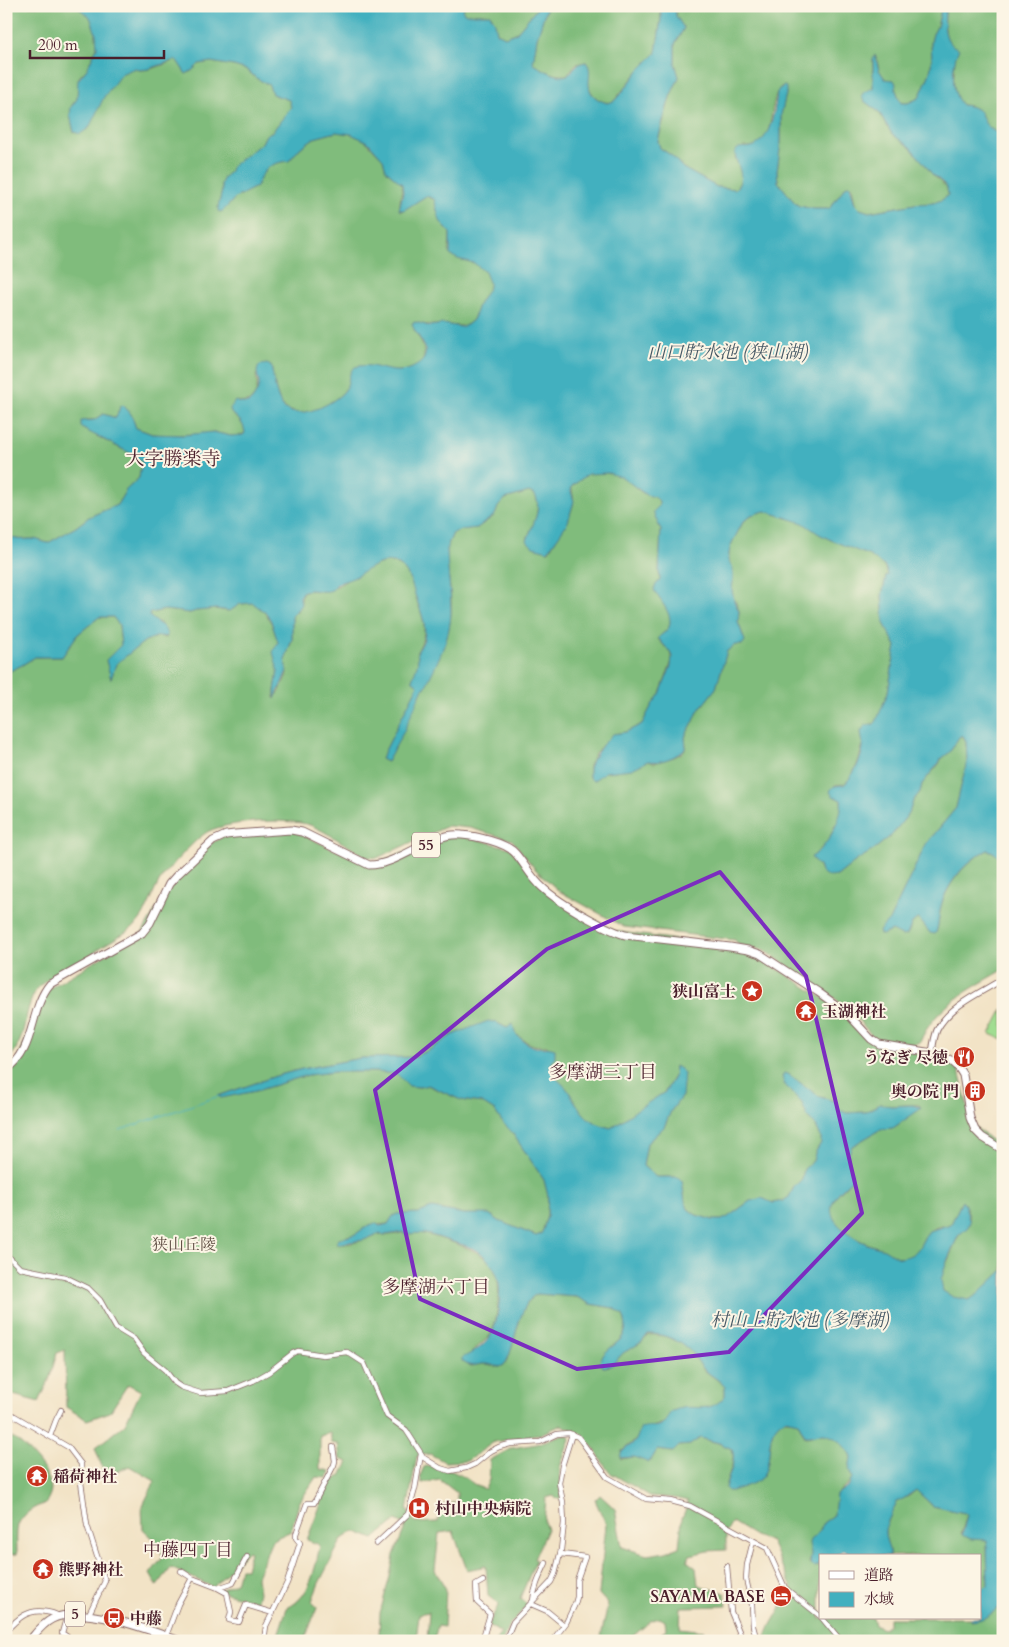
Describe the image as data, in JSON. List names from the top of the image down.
{
  "streets": {
    "main road": ["55", "5"]
  },
  "districts": [
    "大字勝楽寺",
    "多摩湖三丁目",
    "多摩湖六丁目",
    "中藤四丁目"
  ],
  "water": ["山口貯水池 (狭山湖)", "村山上貯水池 (多摩湖)"],
  "parks": ["狭山丘陵"],
  "places": {
    "place": ["狭山富士"],
    "temple": ["玉湖神社", "稲荷神社", "熊野神社"],
    "restaurant": ["うなぎ 尽徳"],
    "building": ["奥の院 門"],
    "hospital": ["村山中央病院"],
    "hotel": ["SAYAMA BASE"],
    "bus stop": ["中藤"]
  },
  "legend": ["道路", "水域"],
  "scale_bar": "200 m"
}
